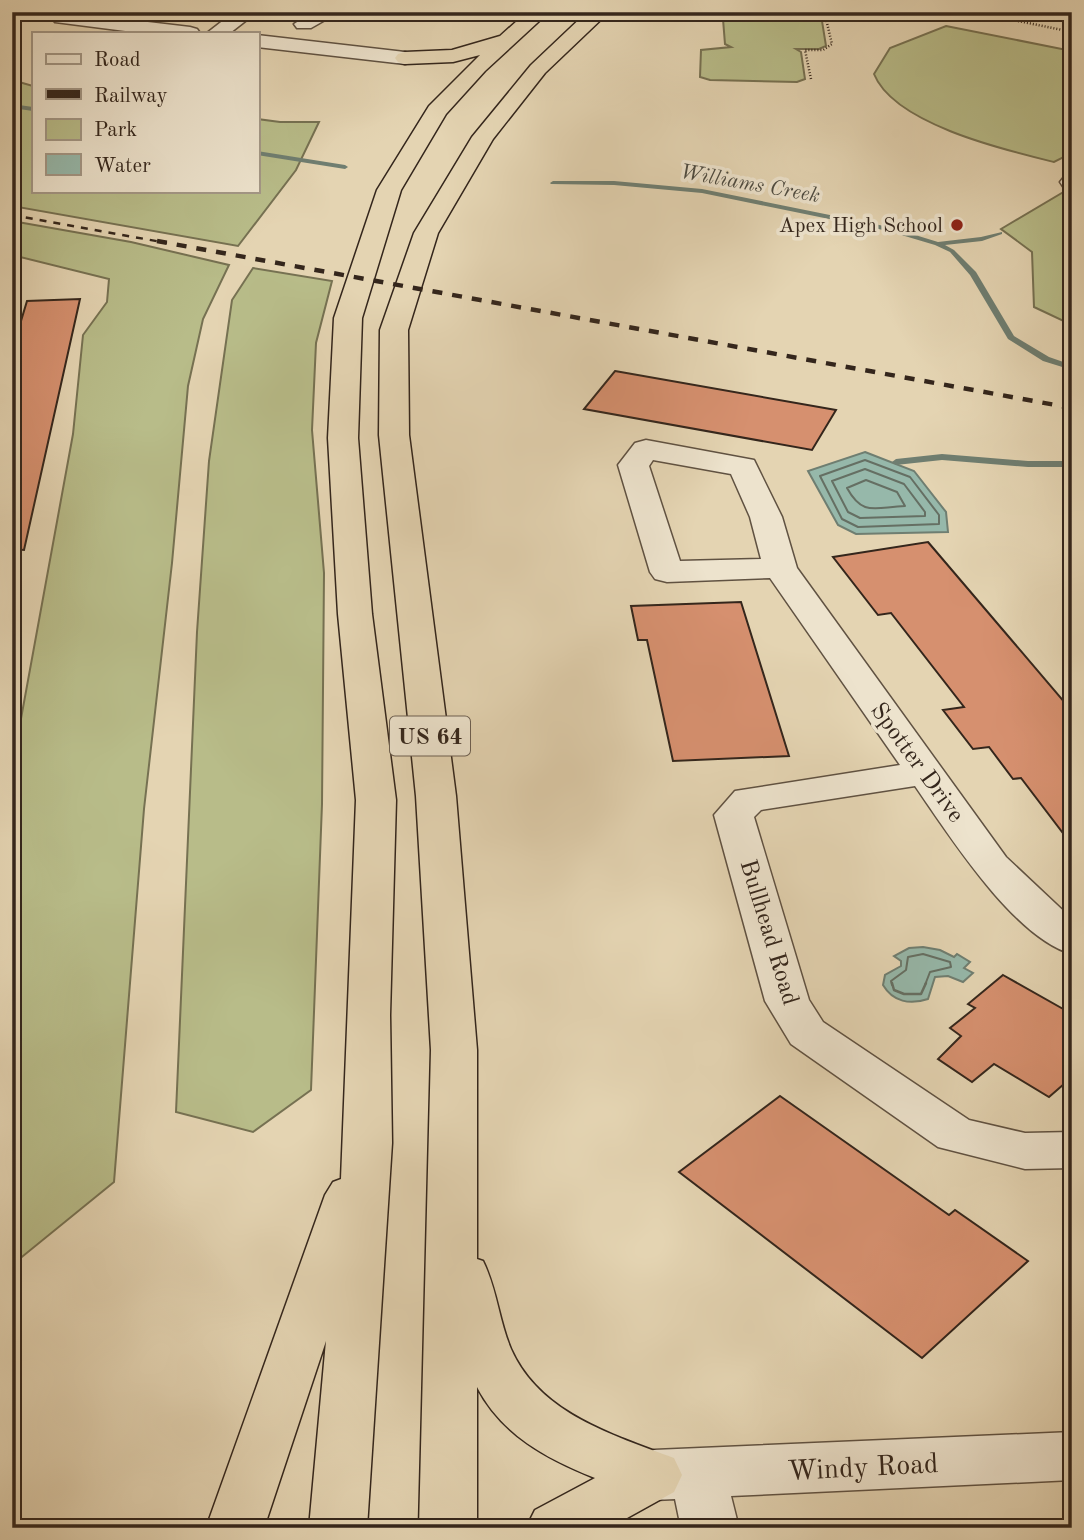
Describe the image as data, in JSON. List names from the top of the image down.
{
  "streets": {
    "highway": ["US 64"],
    "street": ["Spotter Drive", "Bullhead Road", "Windy Road"]
  },
  "crossings": [
    ["Spotter Drive", "Bullhead Road"]
  ],
  "water": ["Williams Creek"],
  "places": ["Apex High School"],
  "legend": [
    "Road",
    "Railway",
    "Park",
    "Water"
  ]
}
